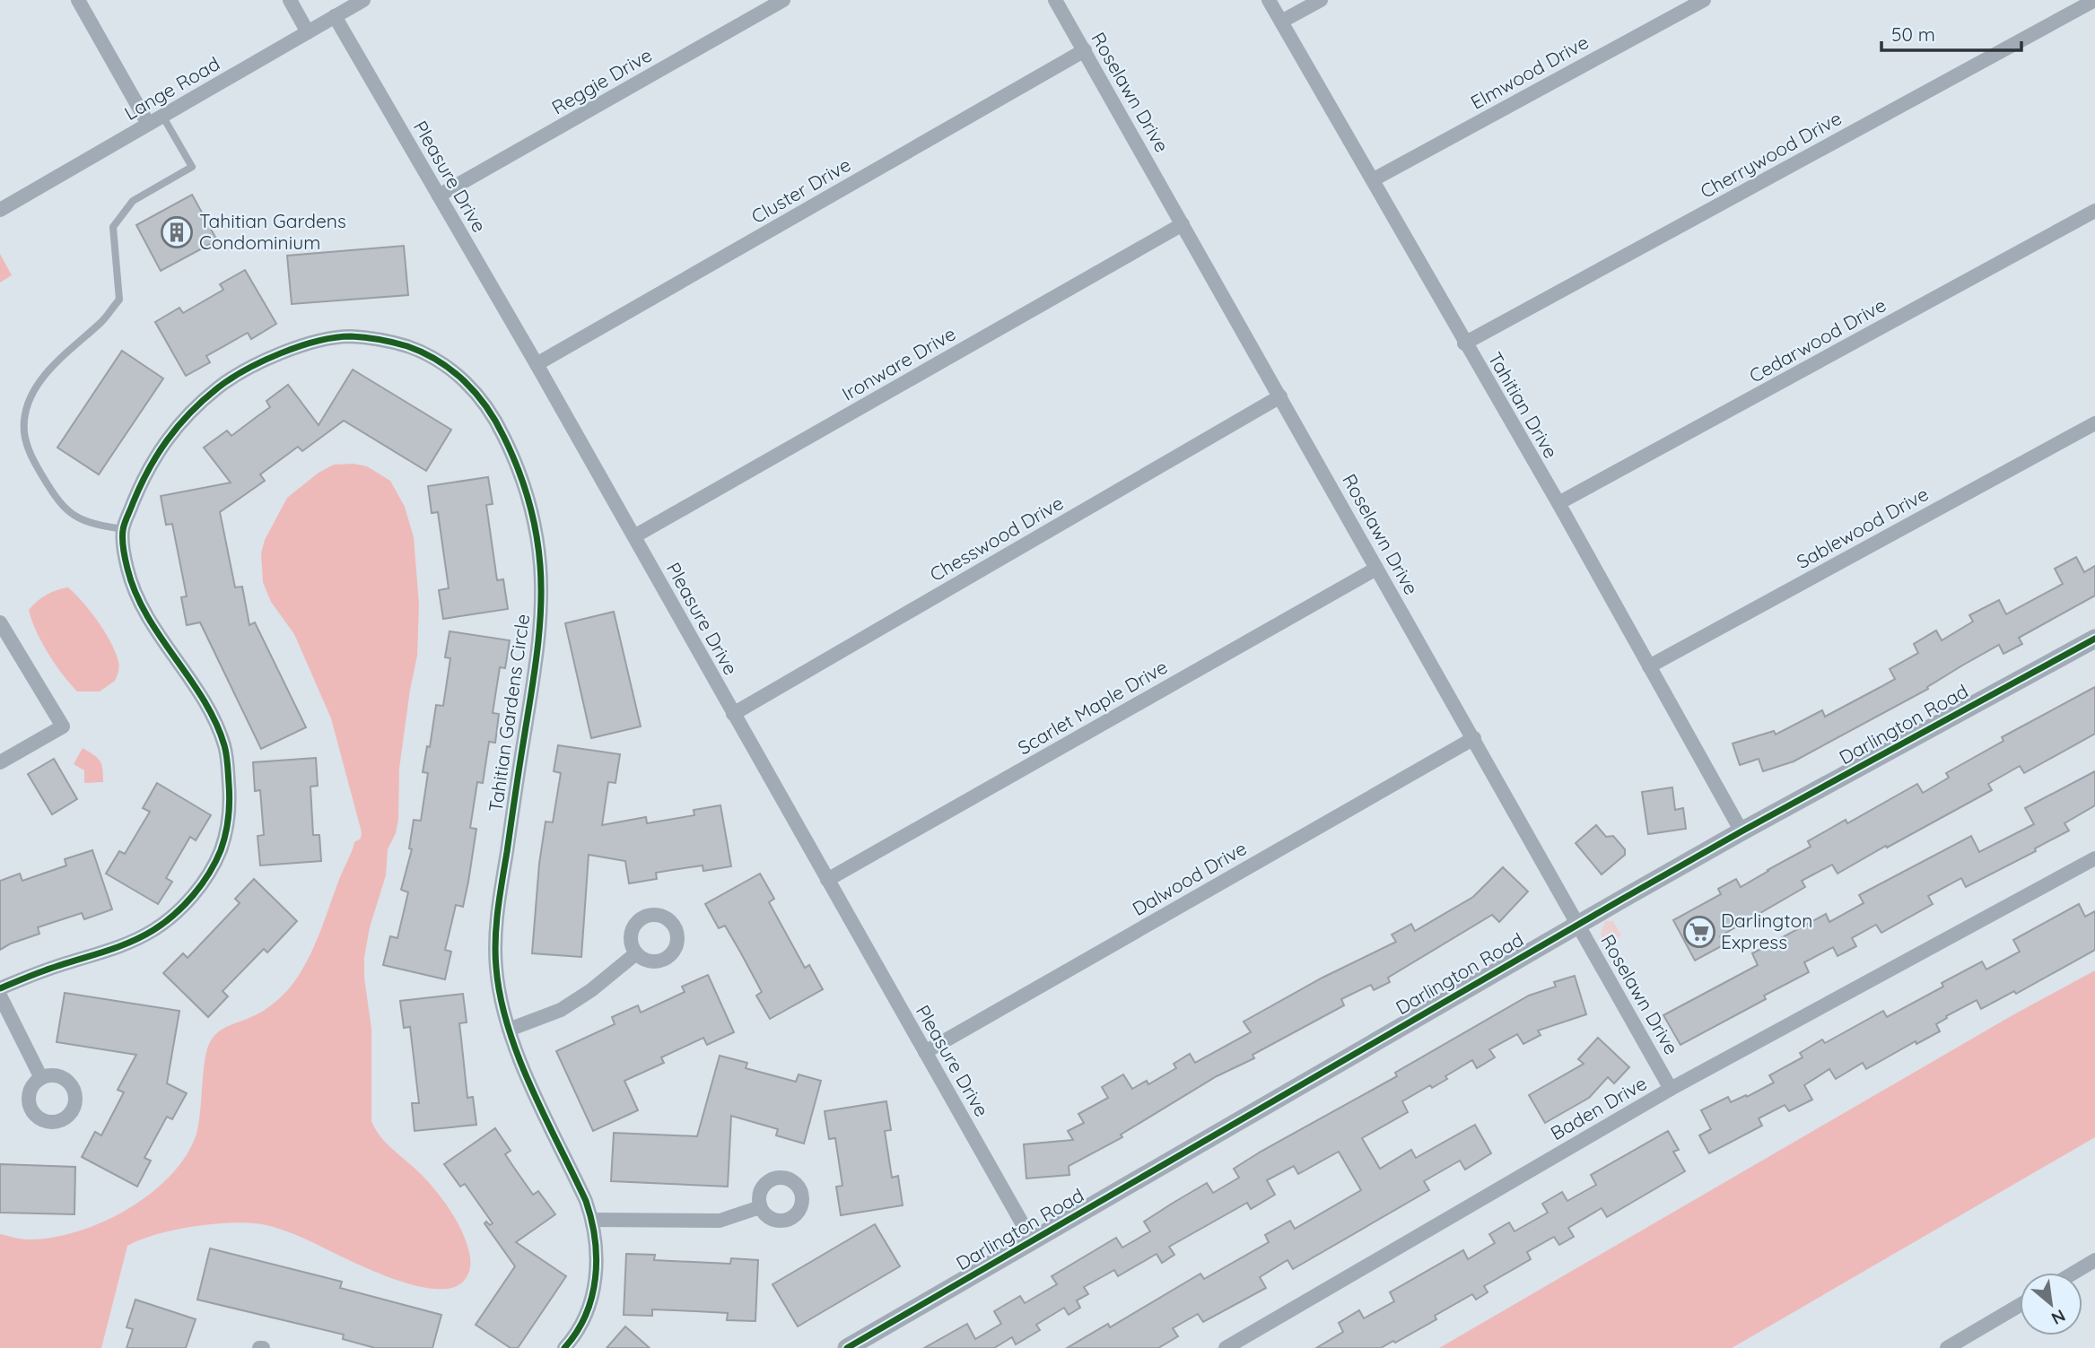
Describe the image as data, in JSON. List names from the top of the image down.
{
  "streets": {
    "street": [
      "Elmwood Drive",
      "Reggie Drive",
      "Lange Road",
      "Roselawn Drive",
      "Cherrywood Drive",
      "Pleasure Drive",
      "Cluster Drive",
      "Cedarwood Drive",
      "Ironware Drive",
      "Tahitian Drive",
      "Sablewood Drive",
      "Chesswood Drive",
      "Scarlet Maple Drive",
      "Tahitian Gardens Circle",
      "Darlington Road",
      "Dalwood Drive",
      "Baden Drive"
    ]
  },
  "crossings": [
    ["Elmwood Drive", "Tahitian Drive"],
    ["Reggie Drive", "Pleasure Drive"],
    ["Lange Road", "Pleasure Drive"],
    ["Roselawn Drive", "Cluster Drive"],
    ["Roselawn Drive", "Ironware Drive"],
    ["Roselawn Drive", "Chesswood Drive"],
    ["Roselawn Drive", "Scarlet Maple Drive"],
    ["Roselawn Drive", "Darlington Road"],
    ["Roselawn Drive", "Dalwood Drive"],
    ["Roselawn Drive", "Baden Drive"],
    ["Cherrywood Drive", "Tahitian Drive"],
    ["Pleasure Drive", "Cluster Drive"],
    ["Pleasure Drive", "Ironware Drive"],
    ["Pleasure Drive", "Chesswood Drive"],
    ["Pleasure Drive", "Scarlet Maple Drive"],
    ["Pleasure Drive", "Darlington Road"],
    ["Pleasure Drive", "Dalwood Drive"],
    ["Cedarwood Drive", "Tahitian Drive"],
    ["Tahitian Drive", "Sablewood Drive"],
    ["Tahitian Drive", "Darlington Road"]
  ],
  "places": {
    "building": ["Tahitian Gardens Condominium"],
    "supermarket": ["Darlington Express"]
  },
  "scale_bar": "50 m",
  "north": "bottom right"
}
